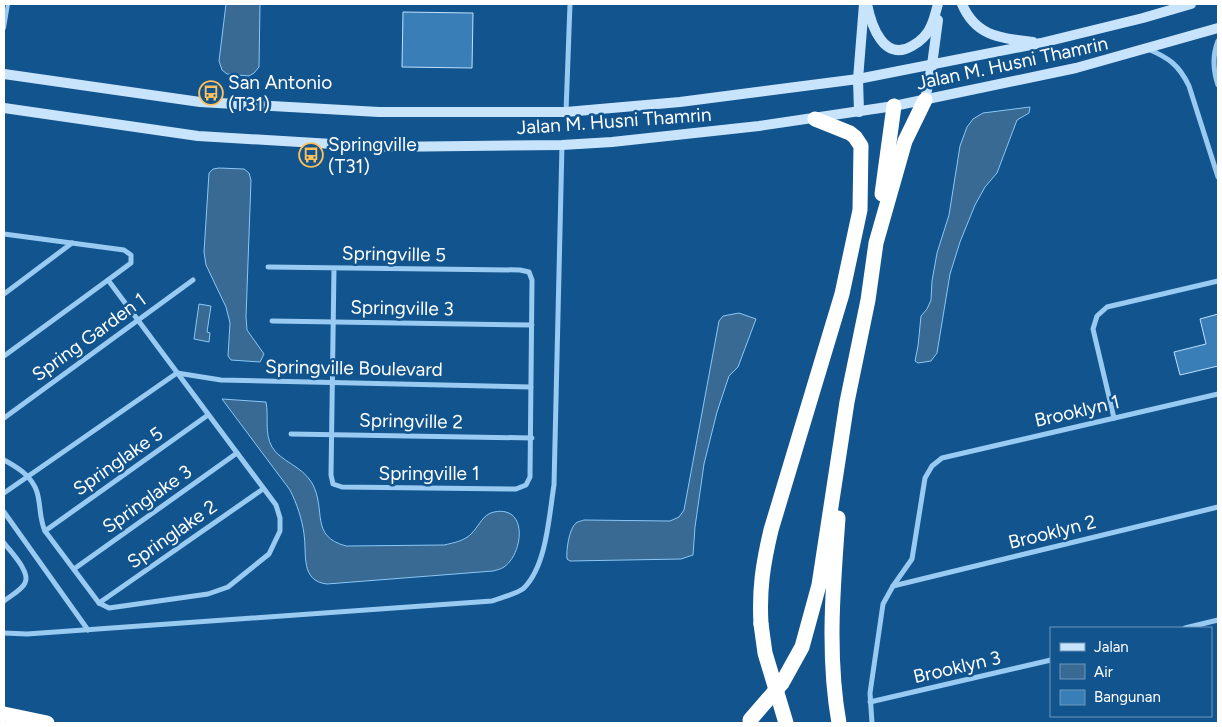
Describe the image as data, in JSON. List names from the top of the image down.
{
  "streets": {
    "main road": ["Jalan M. Husni Thamrin"],
    "street": [
      "Springville 5",
      "Springville 3",
      "Spring Garden 1",
      "Springville Boulevard",
      "Brooklyn 1",
      "Springville 2",
      "Springlake 5",
      "Springville 1",
      "Springlake 3",
      "Brooklyn 2",
      "Springlake 2",
      "Brooklyn 3"
    ]
  },
  "crossings": [
    ["Springville 5", "Springville 3"],
    ["Brooklyn 1", "Brooklyn 2"],
    ["Springville 2", "Springville 1"]
  ],
  "places": {
    "bus stop": ["San Antonio (T31)", "Springville (T31)"]
  },
  "legend": ["Jalan", "Air", "Bangunan"]
}
